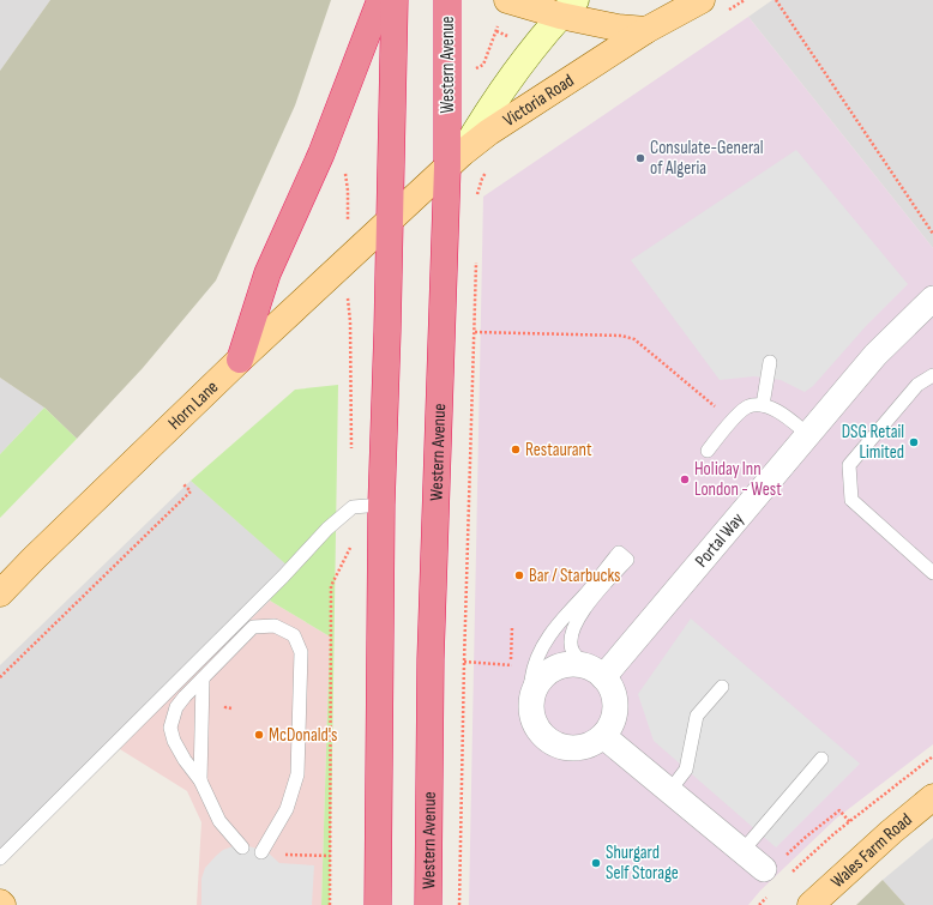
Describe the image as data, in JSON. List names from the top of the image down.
{
  "streets": {
    "highway": ["Western Avenue"],
    "main road": ["Victoria Road", "Horn Lane", "Wales Farm Road"],
    "street": ["Portal Way"]
  },
  "crossings": [
    ["Western Avenue", "Victoria Road"],
    ["Victoria Road", "Horn Lane"]
  ],
  "places": [
    "Consulate-General of Algeria",
    "DSG Retail Limited",
    "Restaurant",
    "Holiday Inn London - West",
    "Bar / Starbucks",
    "McDonald's",
    "Shurgard Self Storage"
  ]
}
